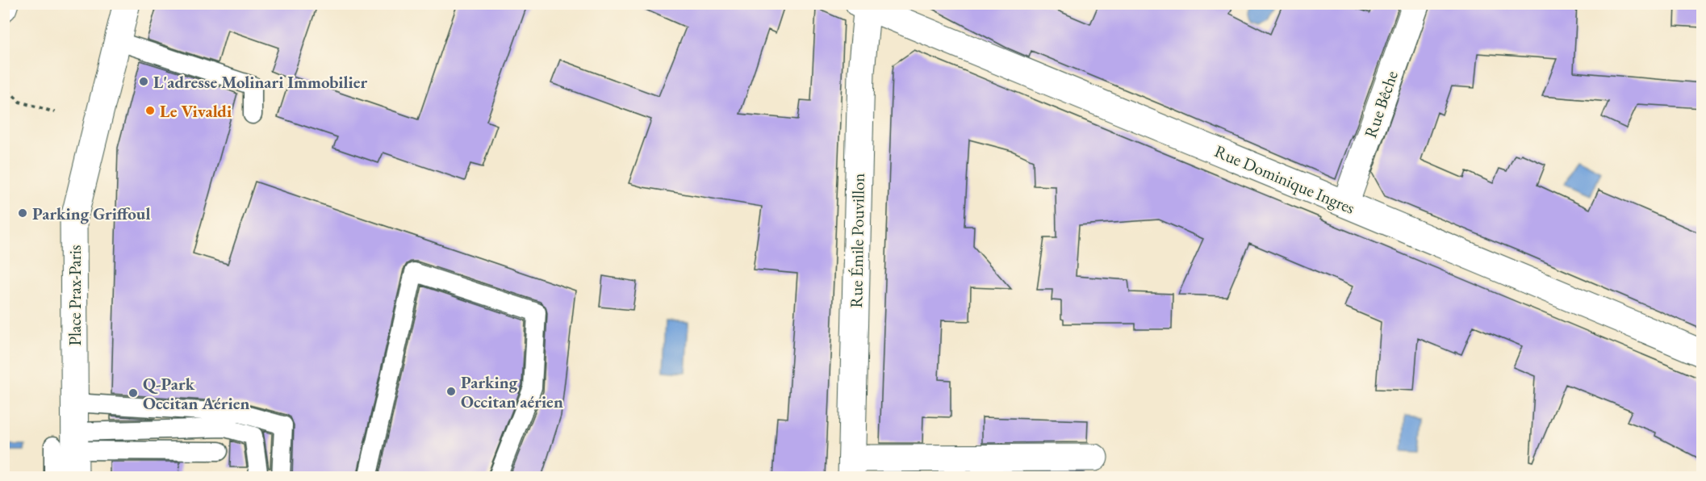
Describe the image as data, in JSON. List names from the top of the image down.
{
  "streets": {
    "street": [
      "Rue Bêche",
      "Rue Dominique Ingres",
      "Rue Émile Pouvillon",
      "Place Prax-Paris"
    ]
  },
  "crossings": [
    ["Rue Bêche", "Rue Dominique Ingres"],
    ["Rue Dominique Ingres", "Rue Émile Pouvillon"]
  ],
  "places": [
    "L'adresse Molinari Immobilier",
    "Le Vivaldi",
    "Parking Griffoul",
    "Parking Occitan aérien",
    "Q-Park Occitan Aérien"
  ]
}
